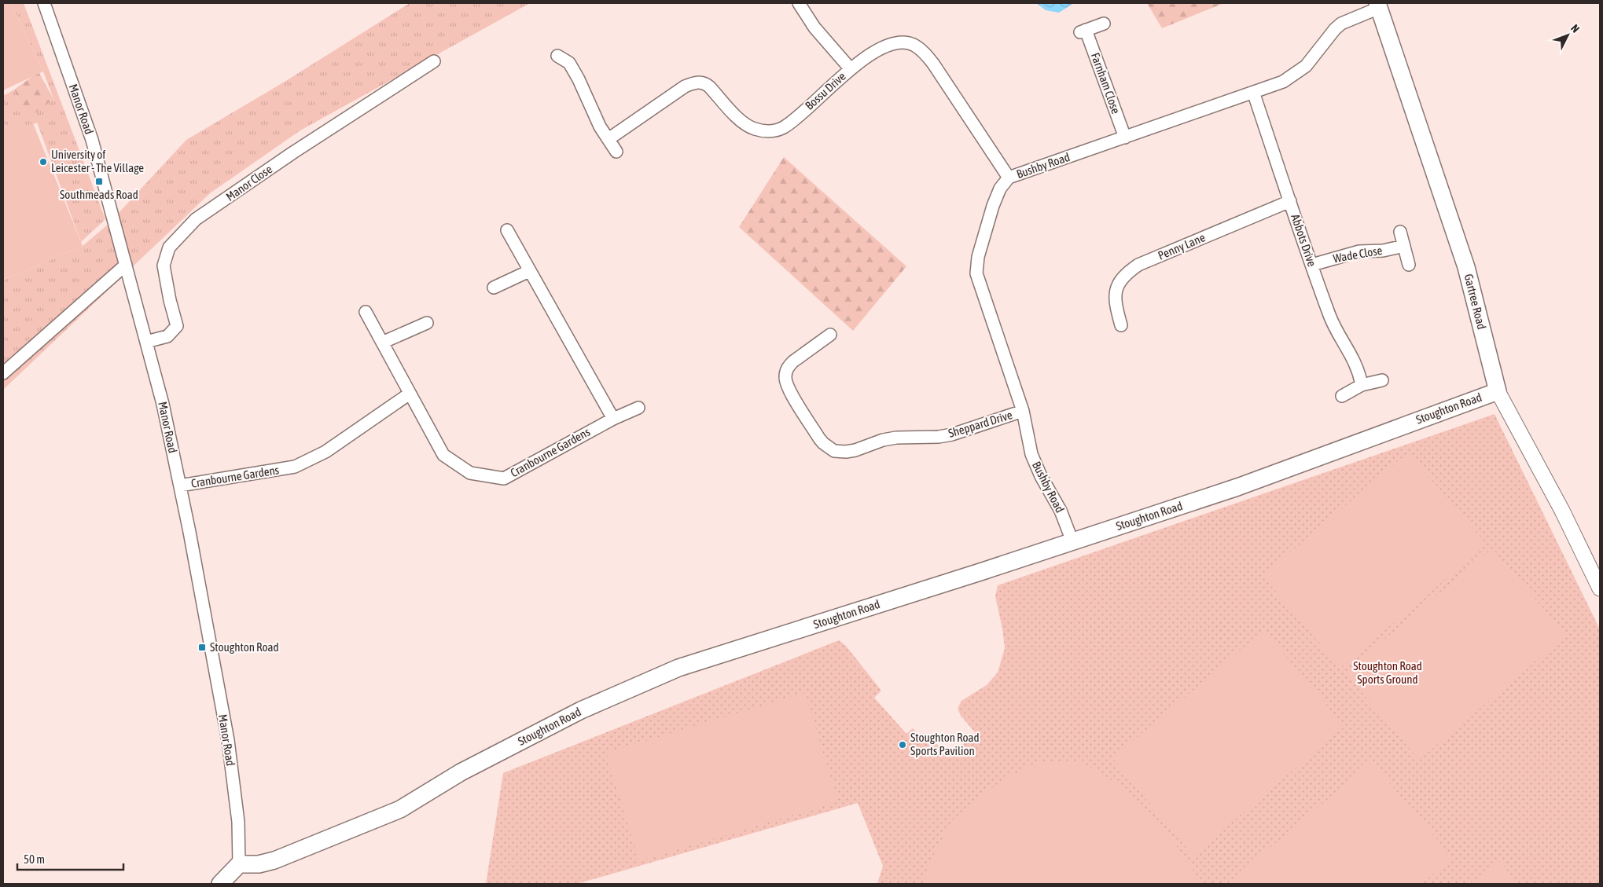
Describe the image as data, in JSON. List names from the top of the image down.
{
  "streets": {
    "main road": ["Gartree Road", "Stoughton Road"],
    "street": [
      "Farnham Close",
      "Bossu Drive",
      "Manor Road",
      "Bushby Road",
      "Manor Close",
      "Abbots Drive",
      "Penny Lane",
      "Wade Close",
      "Sheppard Drive",
      "Cranbourne Gardens"
    ]
  },
  "crossings": [
    ["Farnham Close", "Bushby Road"],
    ["Bossu Drive", "Bushby Road"],
    ["Manor Road", "Manor Close"],
    ["Manor Road", "Stoughton Road"],
    ["Manor Road", "Cranbourne Gardens"],
    ["Bushby Road", "Abbots Drive"],
    ["Bushby Road", "Gartree Road"],
    ["Bushby Road", "Stoughton Road"],
    ["Bushby Road", "Sheppard Drive"],
    ["Abbots Drive", "Penny Lane"],
    ["Abbots Drive", "Wade Close"],
    ["Gartree Road", "Stoughton Road"]
  ],
  "parks": ["Stoughton Road Sports Ground"],
  "places": {
    "other": ["University of Leicester - The Village", "Stoughton Road Sports Pavilion"],
    "transit": ["Southmeads Road", "Stoughton Road"]
  },
  "scale_bar": "50 m",
  "north": "top right"
}
